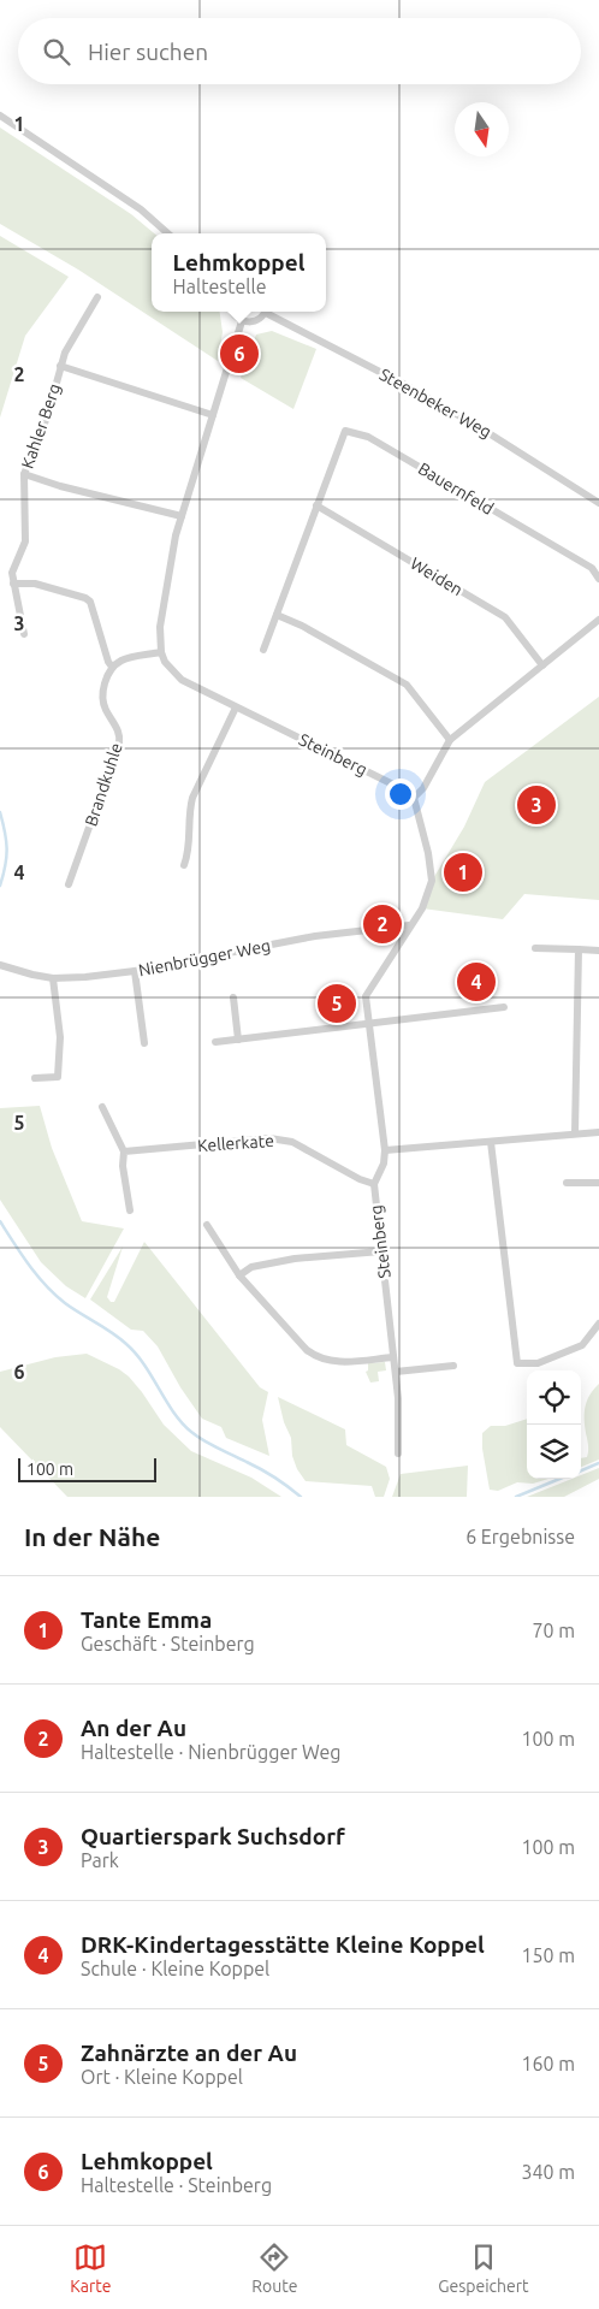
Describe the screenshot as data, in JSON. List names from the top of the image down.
{
  "streets": {
    "street": [
      "Steenbeker Weg",
      "Kahler Berg",
      "Bauernfeld",
      "Weiden",
      "Steinberg",
      "Brandkuhle",
      "Nienbrügger Weg",
      "Kellerkate"
    ]
  },
  "crossings": [
    ["Bauernfeld", "Weiden"],
    ["Steinberg", "Nienbrügger Weg"],
    ["Steinberg", "Kellerkate"]
  ],
  "scale_bar": "100 m",
  "north": "bottom",
  "page": {
    "search": "Hier suchen",
    "popup": ["Lehmkoppel", "Haltestelle"],
    "pins": [
      "6",
      "3",
      "1",
      "2",
      "4",
      "5"
    ],
    "scale": "100 m",
    "heading": ["In der Nähe", "6 Ergebnisse"],
    "list": [
      {
        "mark": "1",
        "name": "Tante Emma",
        "note": "Geschäft · Steinberg",
        "value": "70 m"
      },
      {
        "mark": "2",
        "name": "An der Au",
        "note": "Haltestelle · Nienbrügger Weg",
        "value": "100 m"
      },
      {
        "mark": "3",
        "name": "Quartierspark Suchsdorf",
        "note": "Park",
        "value": "100 m"
      },
      {
        "mark": "4",
        "name": "DRK-Kindertagesstätte Kleine Koppel",
        "note": "Schule · Kleine Koppel",
        "value": "150 m"
      },
      {
        "mark": "5",
        "name": "Zahnärzte an der Au",
        "note": "Ort · Kleine Koppel",
        "value": "160 m"
      },
      {
        "mark": "6",
        "name": "Lehmkoppel",
        "note": "Haltestelle · Steinberg",
        "value": "340 m"
      }
    ],
    "nav": ["Karte", "Route", "Gespeichert"]
  },
  "grid": {
    "rows": [
      "1",
      "2",
      "3",
      "4",
      "5",
      "6"
    ]
  }
}
